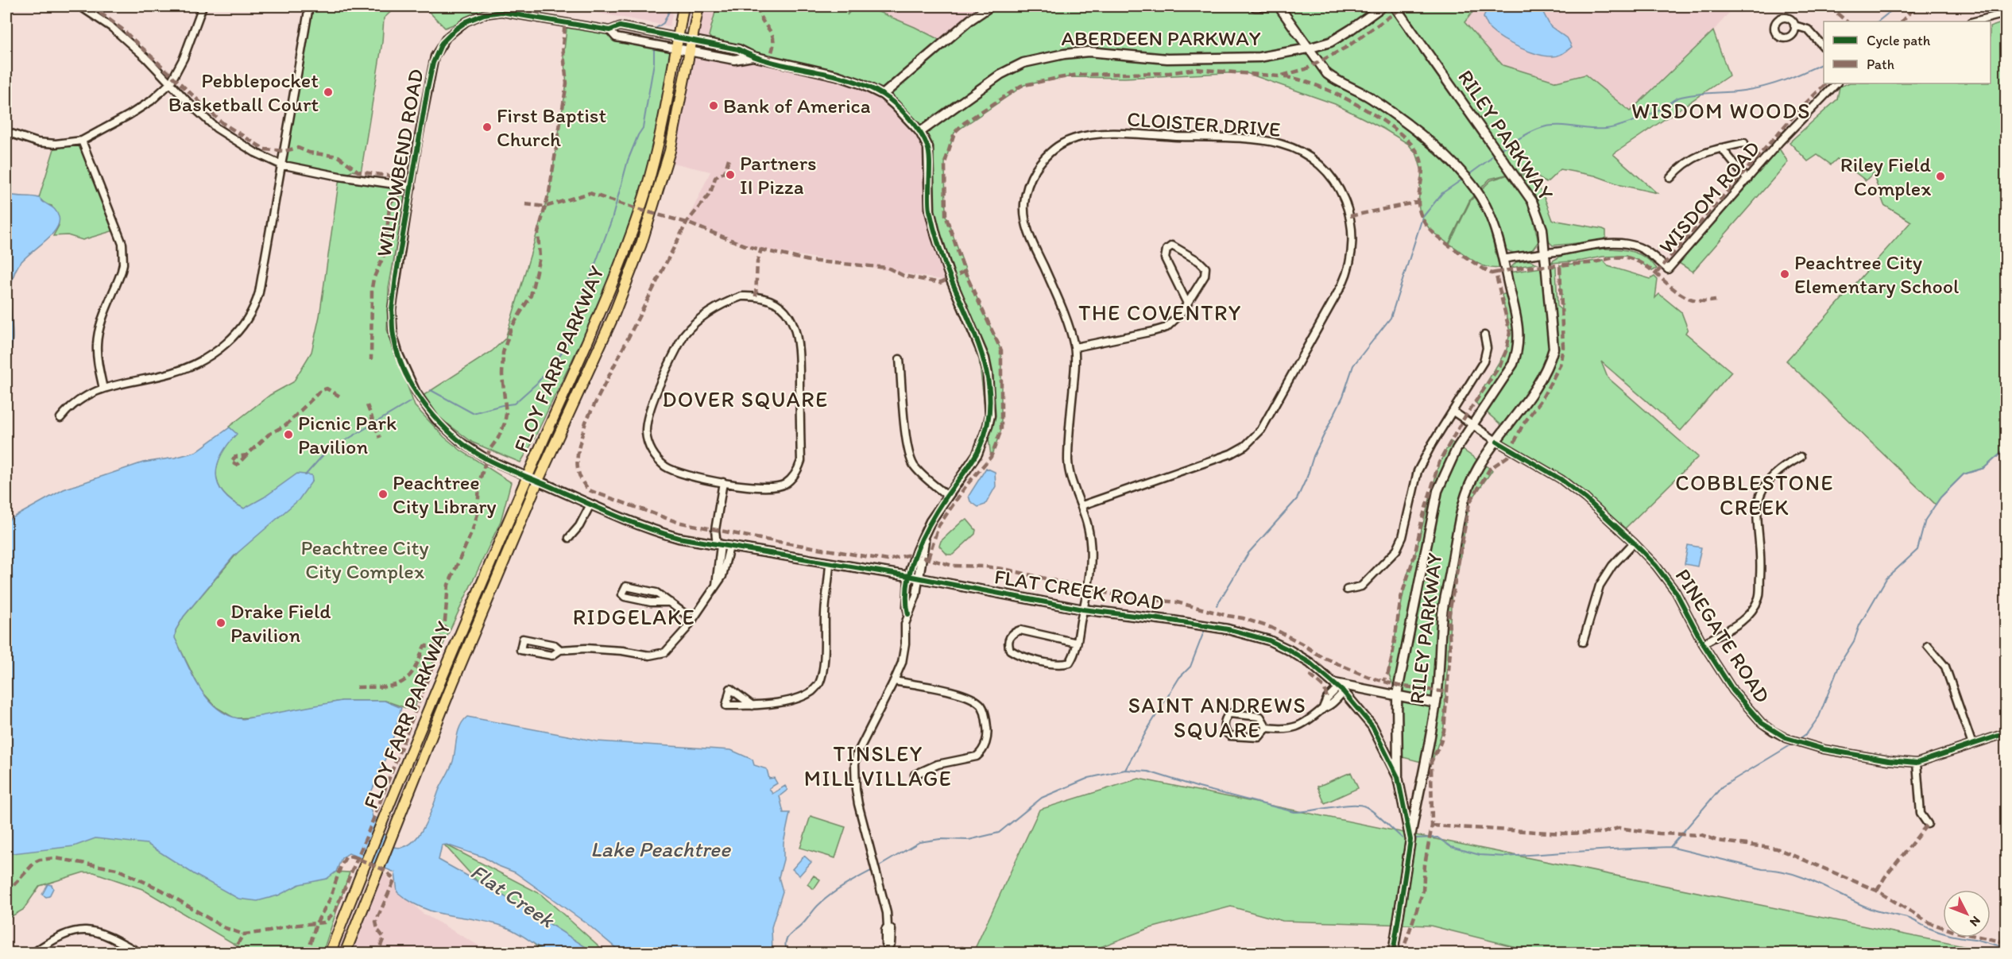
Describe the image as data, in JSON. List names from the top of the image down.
{
  "streets": {
    "main road": ["FLOY FARR PARKWAY"],
    "street": [
      "ABERDEEN PARKWAY",
      "CLOISTER DRIVE",
      "RILEY PARKWAY",
      "WILLOWBEND ROAD",
      "WISDOM ROAD",
      "FLAT CREEK ROAD",
      "PINEGATE ROAD"
    ]
  },
  "crossings": [
    ["ABERDEEN PARKWAY", "RILEY PARKWAY"],
    ["CLOISTER DRIVE", "FLAT CREEK ROAD"],
    ["RILEY PARKWAY", "WISDOM ROAD"],
    ["RILEY PARKWAY", "FLAT CREEK ROAD"],
    ["RILEY PARKWAY", "PINEGATE ROAD"],
    ["WILLOWBEND ROAD", "FLOY FARR PARKWAY"],
    ["WILLOWBEND ROAD", "FLAT CREEK ROAD"],
    ["FLOY FARR PARKWAY", "FLAT CREEK ROAD"]
  ],
  "districts": [
    "WISDOM WOODS",
    "THE COVENTRY",
    "DOVER SQUARE",
    "COBBLESTONE CREEK",
    "RIDGELAKE",
    "SAINT ANDREWS SQUARE",
    "TINSLEY MILL VILLAGE"
  ],
  "water": ["Lake Peachtree", "Flat Creek"],
  "parks": ["Peachtree City City Complex"],
  "places": [
    "Pebblepocket Basketball Court",
    "Bank of America",
    "First Baptist Church",
    "Partners II Pizza",
    "Riley Field Complex",
    "Peachtree City Elementary School",
    "Picnic Park Pavilion",
    "Peachtree City Library",
    "Drake Field Pavilion"
  ],
  "legend": ["Cycle path", "Path"],
  "north": "bottom right"
}
